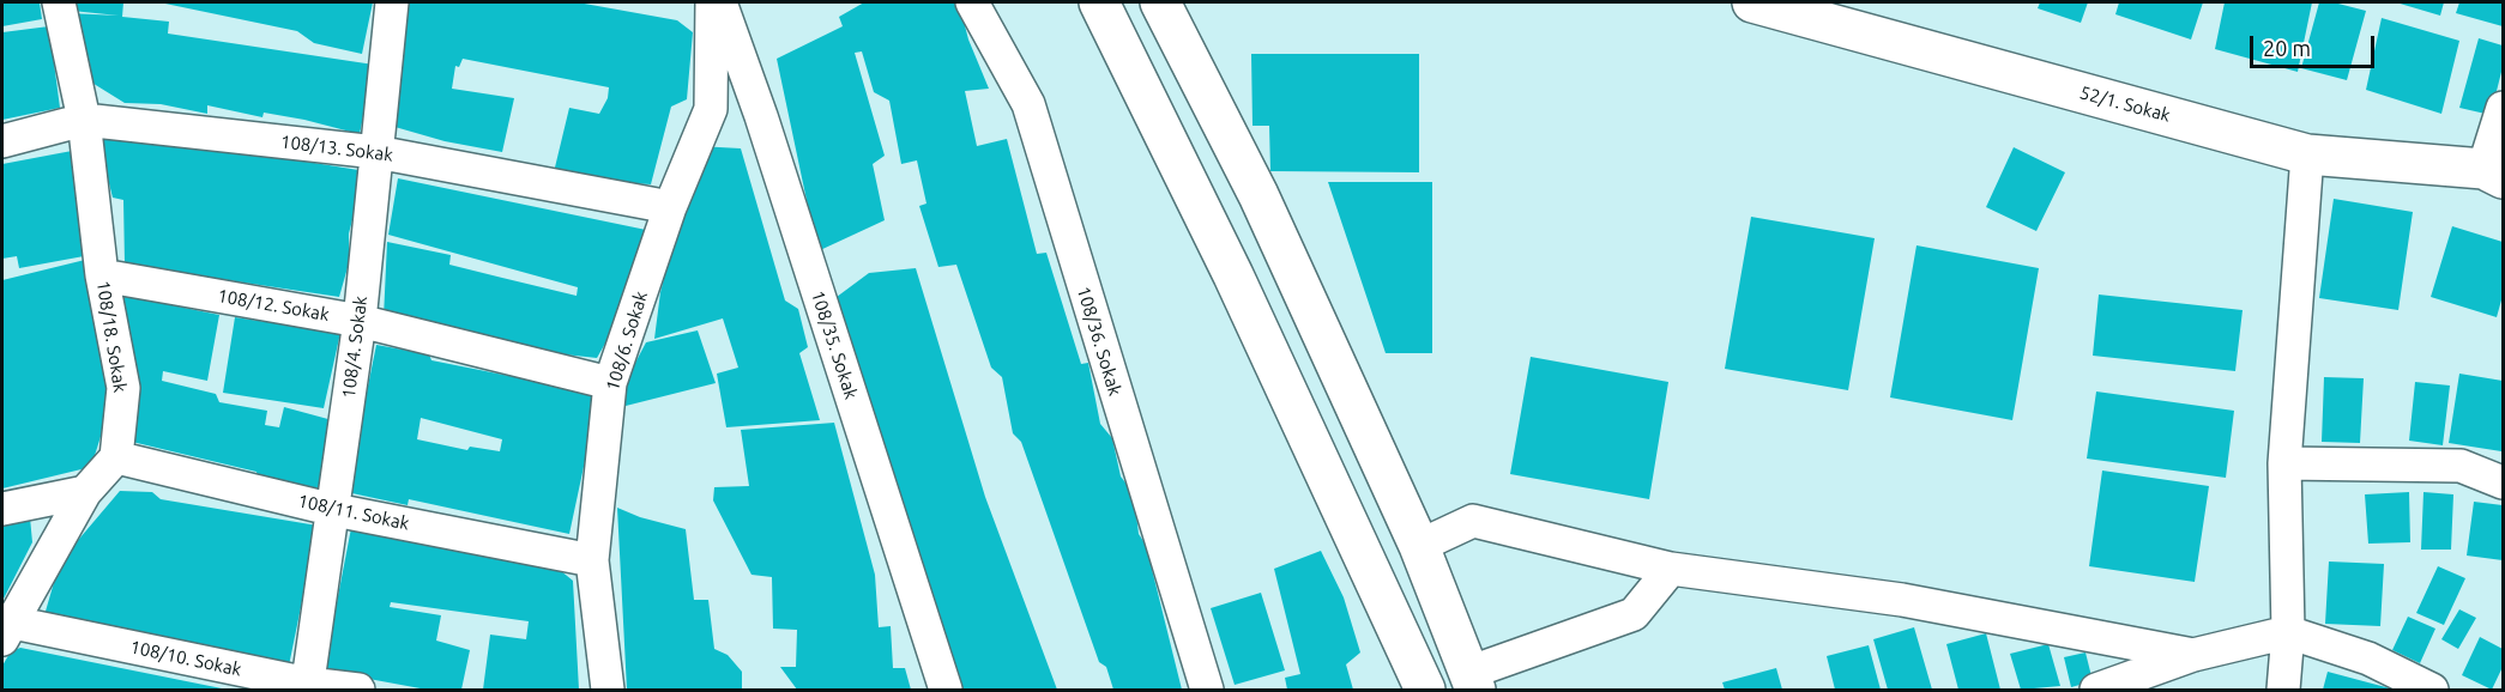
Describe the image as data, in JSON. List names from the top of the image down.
{
  "streets": {
    "main road": ["52/1. Sokak"],
    "street": [
      "108/13. Sokak",
      "108/12. Sokak",
      "108/18. Sokak",
      "108/6. Sokak",
      "108/36. Sokak",
      "108/35. Sokak",
      "108/4. Sokak",
      "108/11. Sokak",
      "108/10. Sokak"
    ]
  },
  "crossings": [
    ["108/13. Sokak", "108/18. Sokak"],
    ["108/13. Sokak", "108/6. Sokak"],
    ["108/13. Sokak", "108/4. Sokak"],
    ["108/12. Sokak", "108/18. Sokak"],
    ["108/12. Sokak", "108/6. Sokak"],
    ["108/12. Sokak", "108/4. Sokak"],
    ["108/18. Sokak", "108/11. Sokak"],
    ["108/6. Sokak", "108/11. Sokak"],
    ["108/4. Sokak", "108/11. Sokak"],
    ["108/4. Sokak", "108/10. Sokak"]
  ],
  "scale_bar": "20 m"
}
